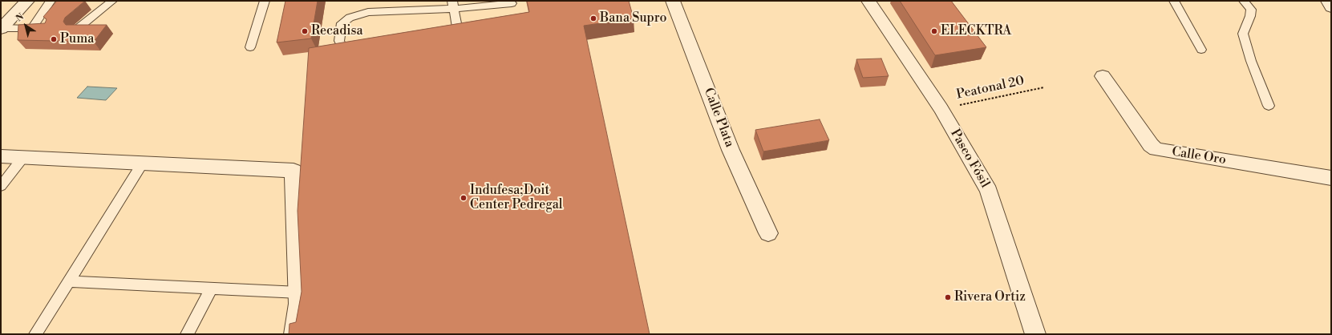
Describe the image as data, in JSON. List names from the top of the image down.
{
  "streets": {
    "street": ["Calle Plata", "Calle Oro", "Paseo Fósil"],
    "path": ["Peatonal 20"]
  },
  "crossings": [
    ["Peatonal 20", "Paseo Fósil"]
  ],
  "places": [
    "Bana Supro",
    "Recadisa",
    "ELECKTRA",
    "Puma",
    "Indufesa;Doit Center Pedregal",
    "Rivera Ortiz"
  ],
  "north": "top left"
}
